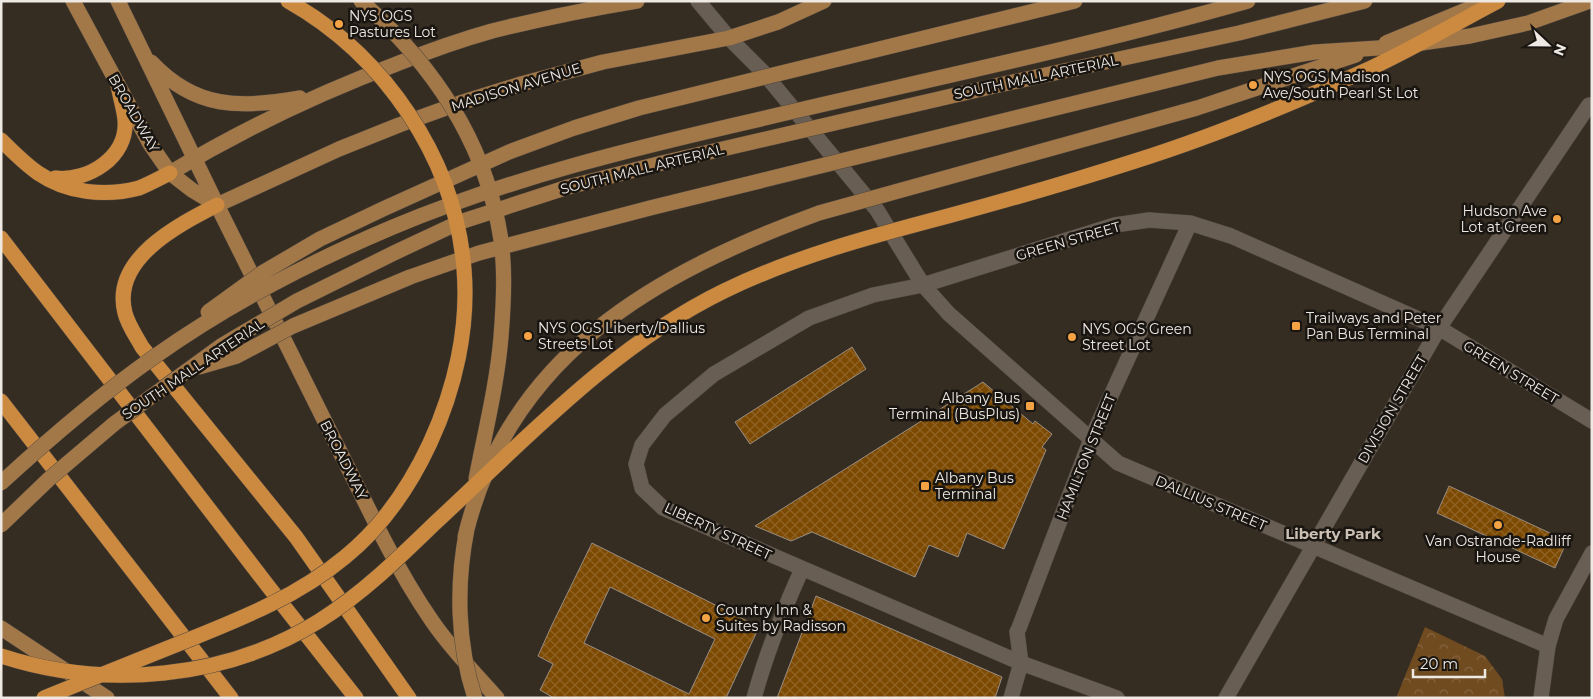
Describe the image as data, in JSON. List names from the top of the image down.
{
  "streets": {
    "main road": ["SOUTH MALL ARTERIAL", "MADISON AVENUE", "BROADWAY"],
    "street": [
      "GREEN STREET",
      "DIVISION STREET",
      "HAMILTON STREET",
      "DALLIUS STREET",
      "LIBERTY STREET"
    ]
  },
  "crossings": [
    ["MADISON AVENUE", "BROADWAY"],
    ["GREEN STREET", "DIVISION STREET"],
    ["GREEN STREET", "HAMILTON STREET"],
    ["GREEN STREET", "DALLIUS STREET"],
    ["GREEN STREET", "LIBERTY STREET"],
    ["DIVISION STREET", "DALLIUS STREET"],
    ["HAMILTON STREET", "DALLIUS STREET"],
    ["HAMILTON STREET", "LIBERTY STREET"],
    ["DALLIUS STREET", "LIBERTY STREET"]
  ],
  "districts": ["Liberty Park"],
  "places": {
    "other": [
      "NYS OGS Pastures Lot",
      "NYS OGS Madison Ave/South Pearl St Lot",
      "Hudson Ave Lot at Green",
      "NYS OGS Liberty/Dallius Streets Lot",
      "NYS OGS Green Street Lot",
      "Van Ostrande-Radliff House",
      "Country Inn & Suites by Radisson"
    ],
    "transit": ["Trailways and Peter Pan Bus Terminal", "Albany Bus Terminal (BusPlus)", "Albany Bus Terminal"]
  },
  "scale_bar": "20 m",
  "north": "right"
}
